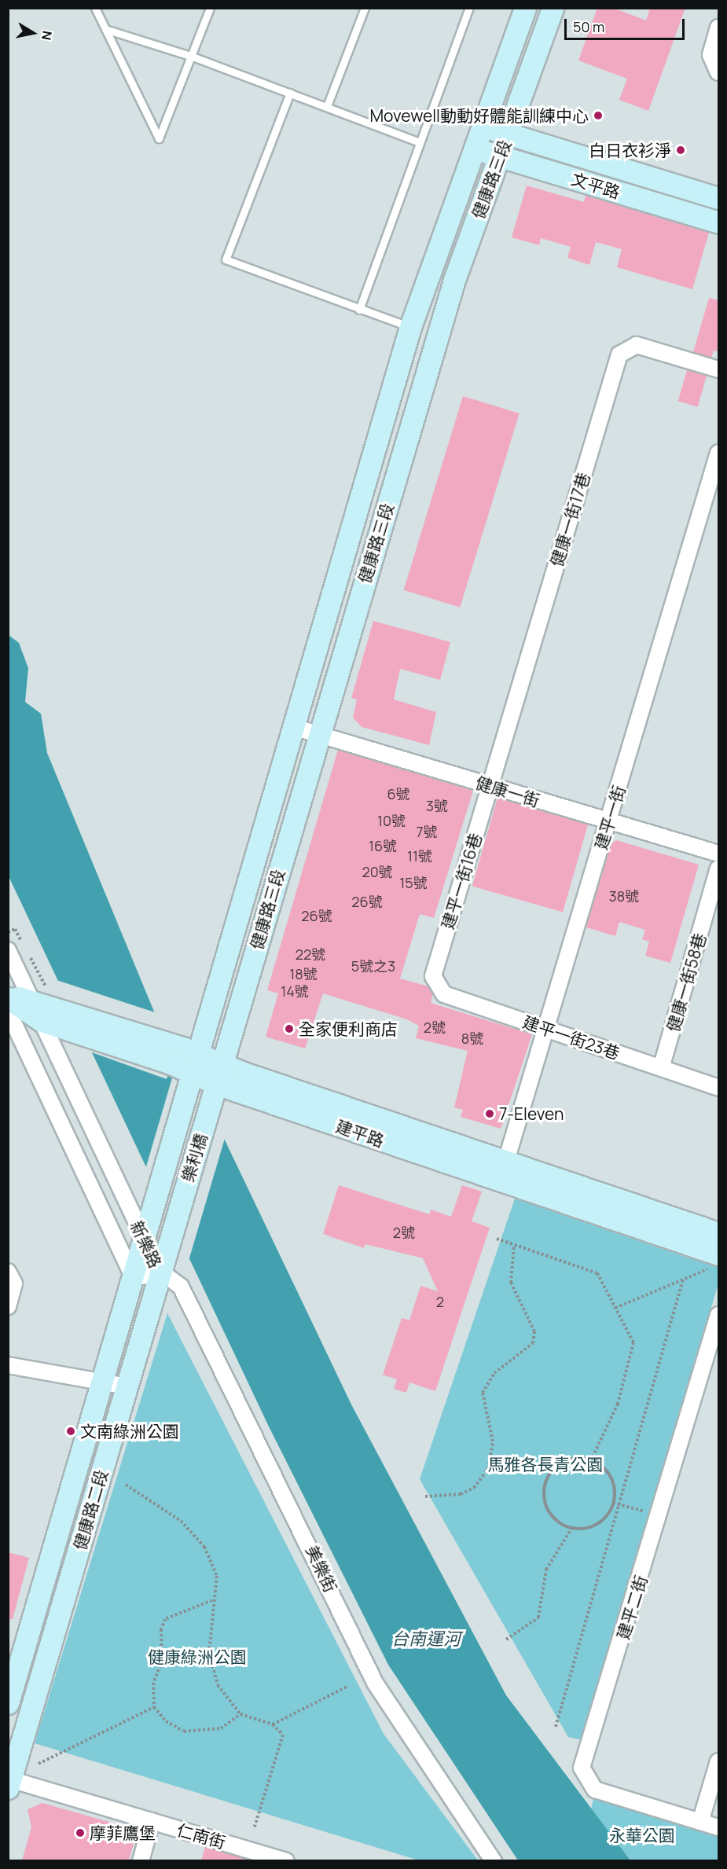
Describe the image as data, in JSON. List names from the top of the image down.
{
  "streets": {
    "street": [
      "健康路三段",
      "文平路",
      "健康一街17巷",
      "健康一街",
      "建平一街",
      "建平一街16巷",
      "健康一街58巷",
      "建平一街23巷",
      "建平路",
      "樂利橋",
      "新樂路",
      "健康路二段",
      "美樂街",
      "建平二街",
      "仁南街"
    ]
  },
  "crossings": [
    ["健康路三段", "文平路"],
    ["健康路三段", "健康一街"],
    ["健康路三段", "建平路"],
    ["健康路三段", "樂利橋"],
    ["健康一街17巷", "健康一街"],
    ["健康一街17巷", "建平一街16巷"],
    ["健康一街", "建平一街"],
    ["健康一街", "建平一街16巷"],
    ["建平一街", "建平一街23巷"],
    ["建平一街", "建平路"],
    ["建平一街16巷", "建平一街23巷"],
    ["健康一街58巷", "建平一街23巷"],
    ["建平路", "樂利橋"],
    ["建平路", "新樂路"],
    ["樂利橋", "健康路二段"],
    ["新樂路", "健康路二段"],
    ["新樂路", "美樂街"],
    ["健康路二段", "美樂街"],
    ["健康路二段", "仁南街"]
  ],
  "water": ["台南運河"],
  "parks": ["馬雅各長青公園", "健康綠洲公園", "永華公園"],
  "places": [
    "Movewell動動好體能訓練中心",
    "白日衣衫淨",
    "全家便利商店",
    "7-Eleven",
    "文南綠洲公園",
    "摩菲鷹堡"
  ],
  "house_numbers": [
    "6號",
    "3號",
    "10號",
    "7號",
    "16號",
    "11號",
    "20號",
    "15號",
    "38號",
    "26號",
    "26號",
    "22號",
    "5號之3",
    "18號",
    "14號",
    "2號",
    "8號",
    "2號",
    "2"
  ],
  "scale_bar": "50 m",
  "north": "right"
}
